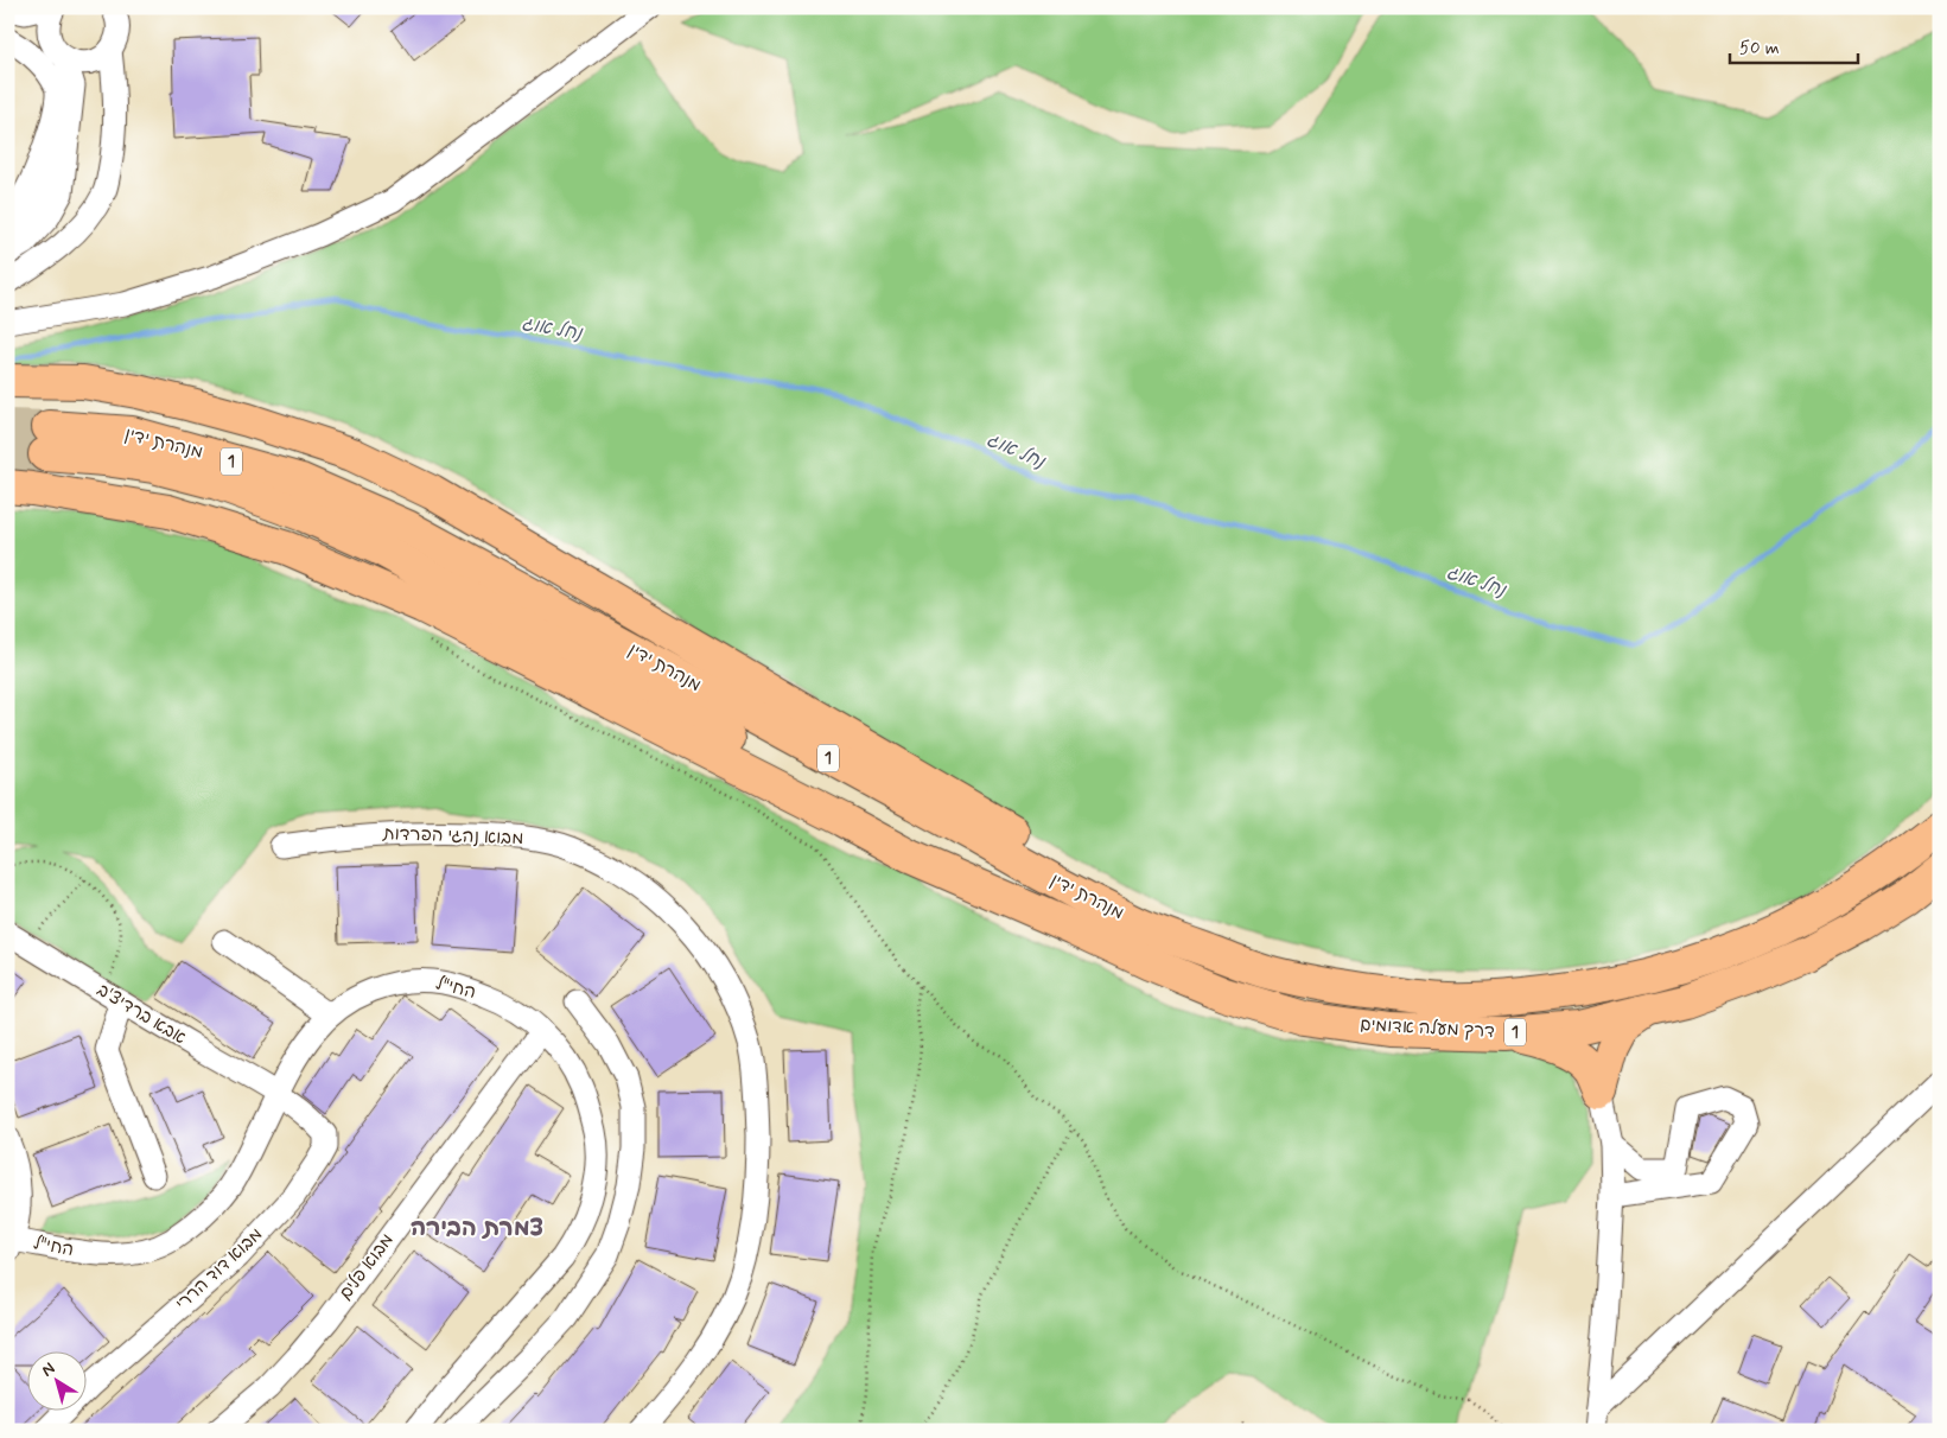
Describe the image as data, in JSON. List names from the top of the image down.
{
  "streets": {
    "highway": ["מנהרת ידין", "1", "דרך מעלה אדומים"],
    "street": [
      "מבוא נהגי הפרדות",
      "החי\"ל",
      "אבא ברדיצ'ב",
      "מבוא פלים",
      "מבוא דוד הררי"
    ]
  },
  "crossings": [
    ["מנהרת ידין", "דרך מעלה אדומים"],
    ["החי\"ל", "אבא ברדיצ'ב"],
    ["החי\"ל", "מבוא פלים"],
    ["החי\"ל", "מבוא דוד הררי"],
    ["אבא ברדיצ'ב", "מבוא דוד הררי"]
  ],
  "districts": ["צמרת הבירה"],
  "water": ["נחל אוג"],
  "scale_bar": "50 m",
  "north": "top left"
}
